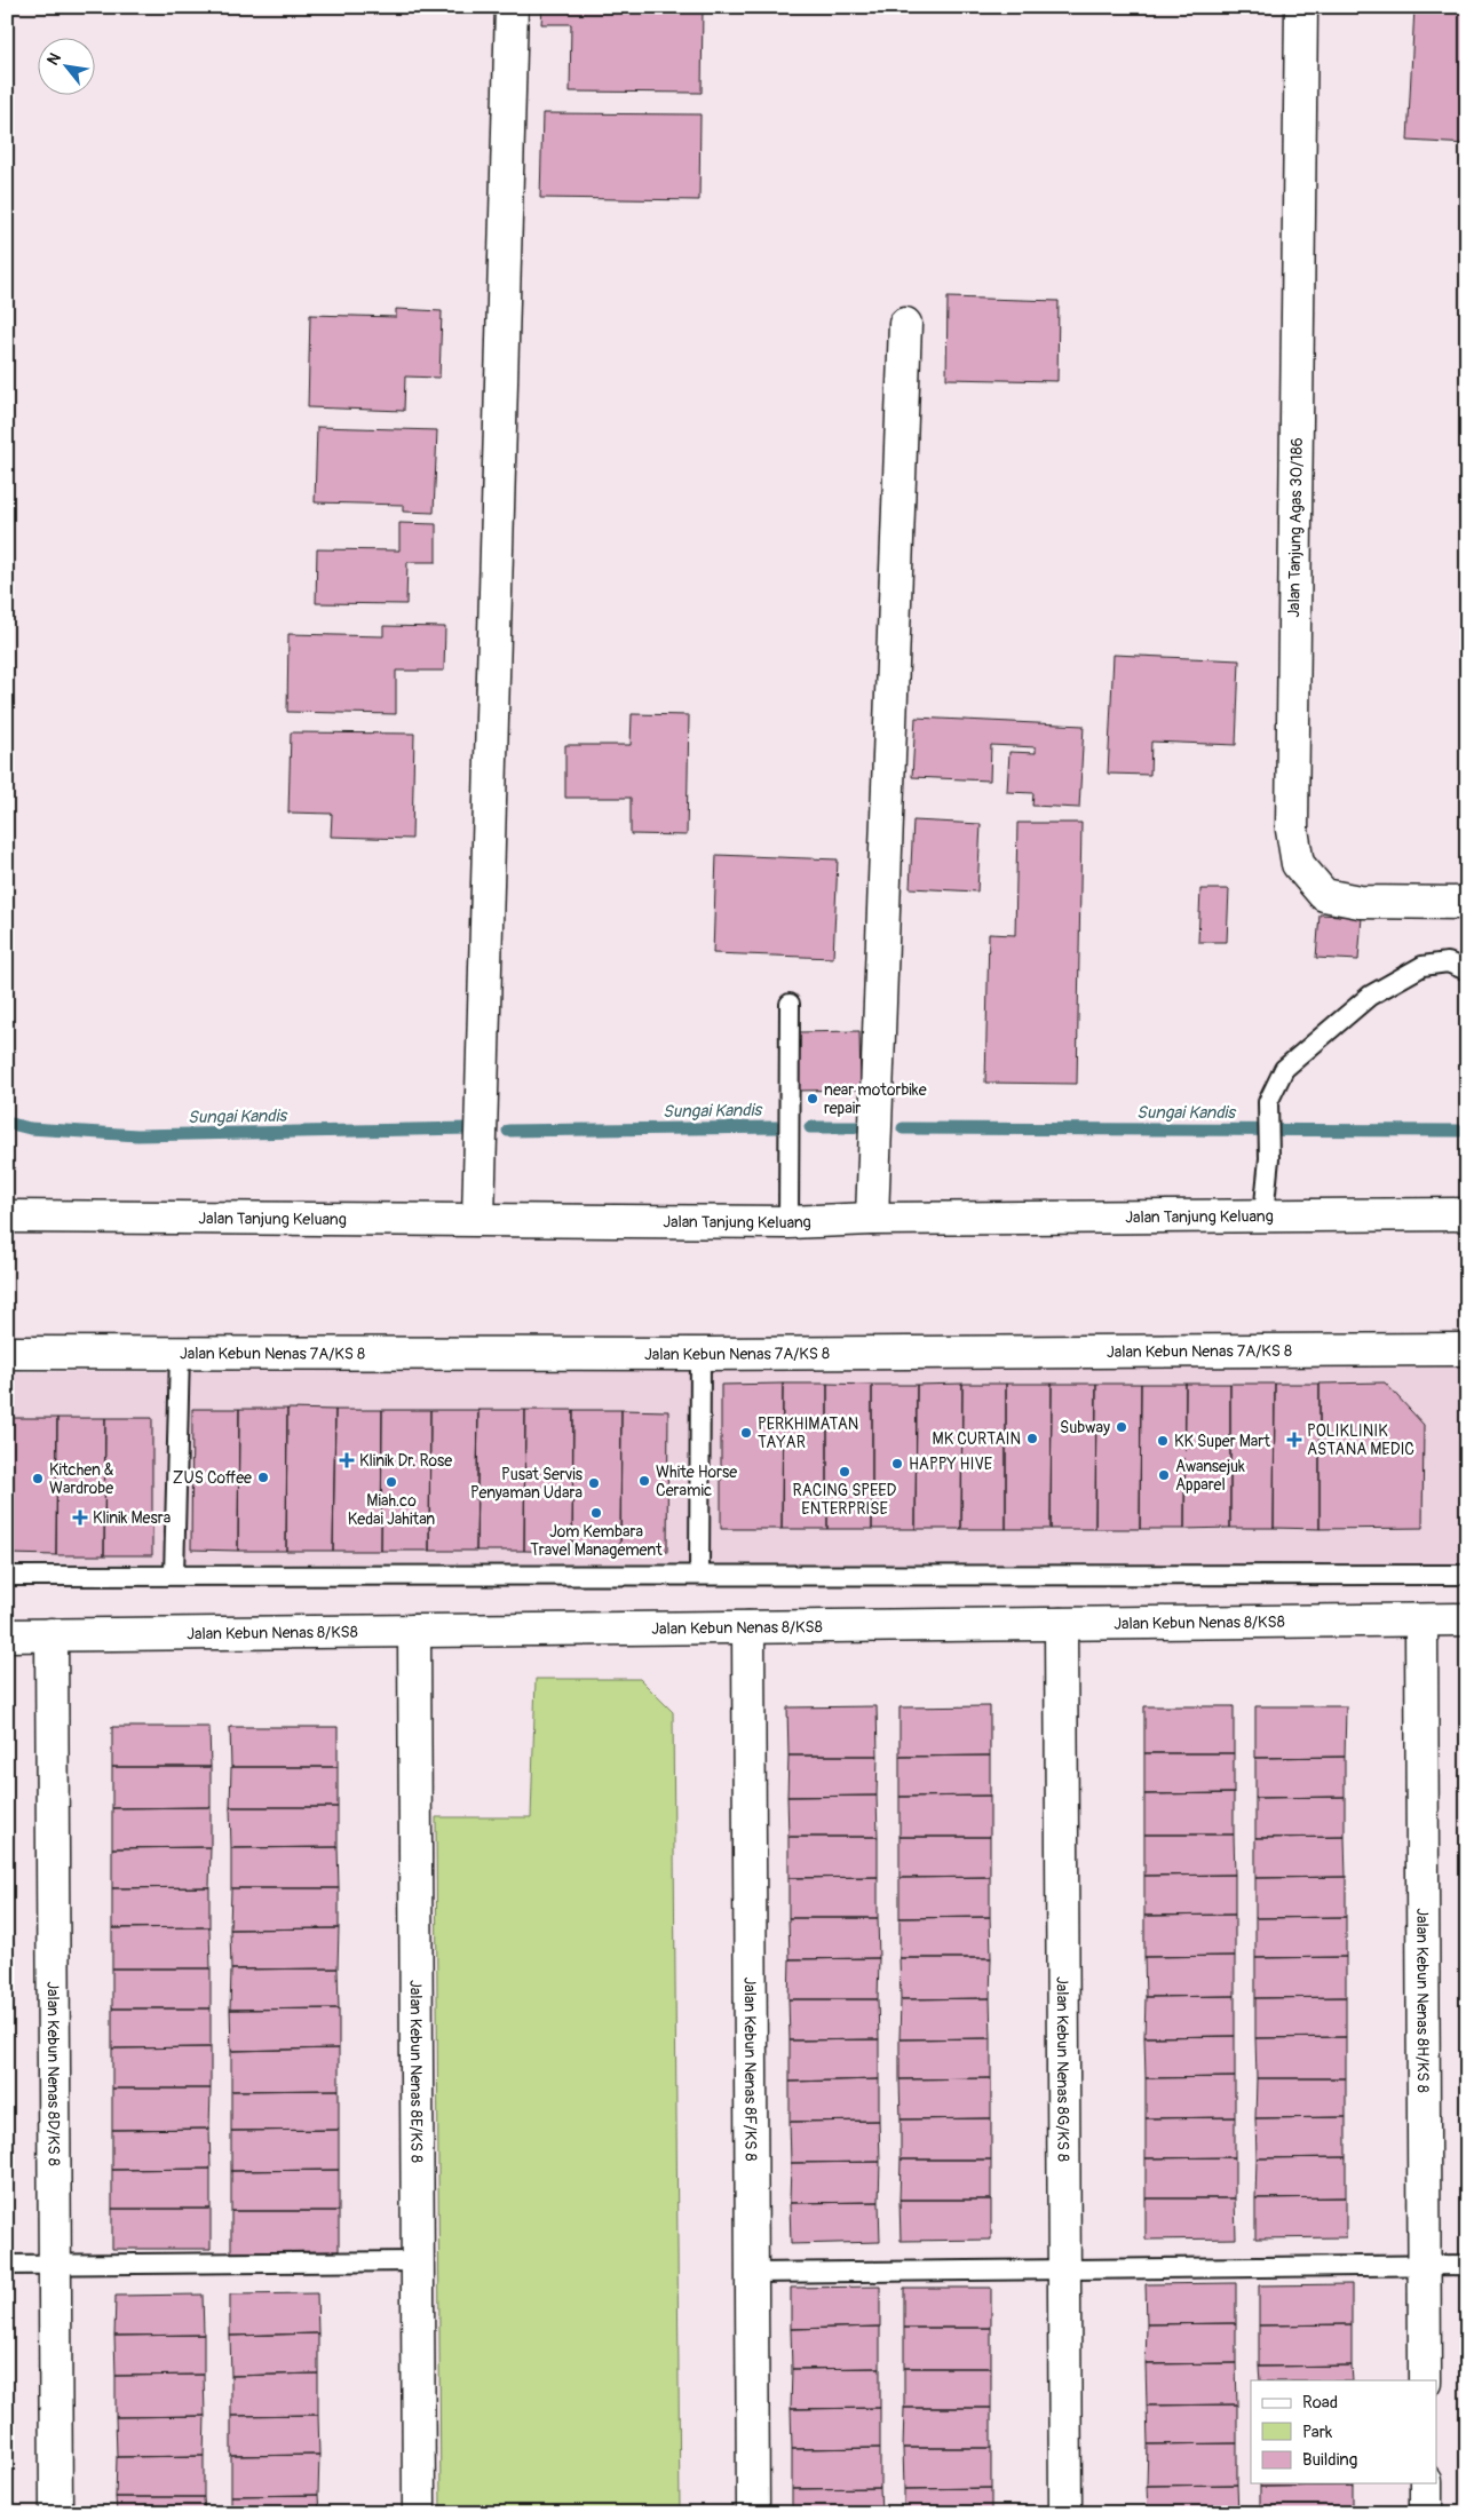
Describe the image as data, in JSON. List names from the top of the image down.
{
  "streets": {
    "street": [
      "Jalan Tanjung Agas 30/186",
      "Jalan Tanjung Keluang",
      "Jalan Kebun Nenas 7A/KS 8",
      "Jalan Kebun Nenas 8/KS8",
      "Jalan Kebun Nenas 8H/KS 8",
      "Jalan Kebun Nenas 8G/KS 8",
      "Jalan Kebun Nenas 8F/KS 8",
      "Jalan Kebun Nenas 8E/KS 8",
      "Jalan Kebun Nenas 8D/KS 8"
    ]
  },
  "crossings": [
    ["Jalan Kebun Nenas 8/KS8", "Jalan Kebun Nenas 8H/KS 8"],
    ["Jalan Kebun Nenas 8/KS8", "Jalan Kebun Nenas 8G/KS 8"],
    ["Jalan Kebun Nenas 8/KS8", "Jalan Kebun Nenas 8F/KS 8"],
    ["Jalan Kebun Nenas 8/KS8", "Jalan Kebun Nenas 8E/KS 8"],
    ["Jalan Kebun Nenas 8/KS8", "Jalan Kebun Nenas 8D/KS 8"]
  ],
  "water": ["Sungai Kandis"],
  "places": {
    "other": [
      "near motorbike repair",
      "Subway",
      "PERKHIMATAN TAYAR",
      "MK CURTAIN",
      "KK Super Mart",
      "HAPPY HIVE",
      "RACING SPEED ENTERPRISE",
      "Awansejuk Apparel",
      "ZUS Coffee",
      "Kitchen & Wardrobe",
      "White Horse Ceramic",
      "Miah.co Kedai Jahitan",
      "Pusat Servis Penyaman Udara",
      "Jom Kembara Travel Management"
    ],
    "health": ["POLIKLINIK ASTANA MEDIC", "Klinik Dr. Rose", "Klinik Mesra"]
  },
  "legend": ["Road", "Park", "Building"],
  "north": "top left"
}
